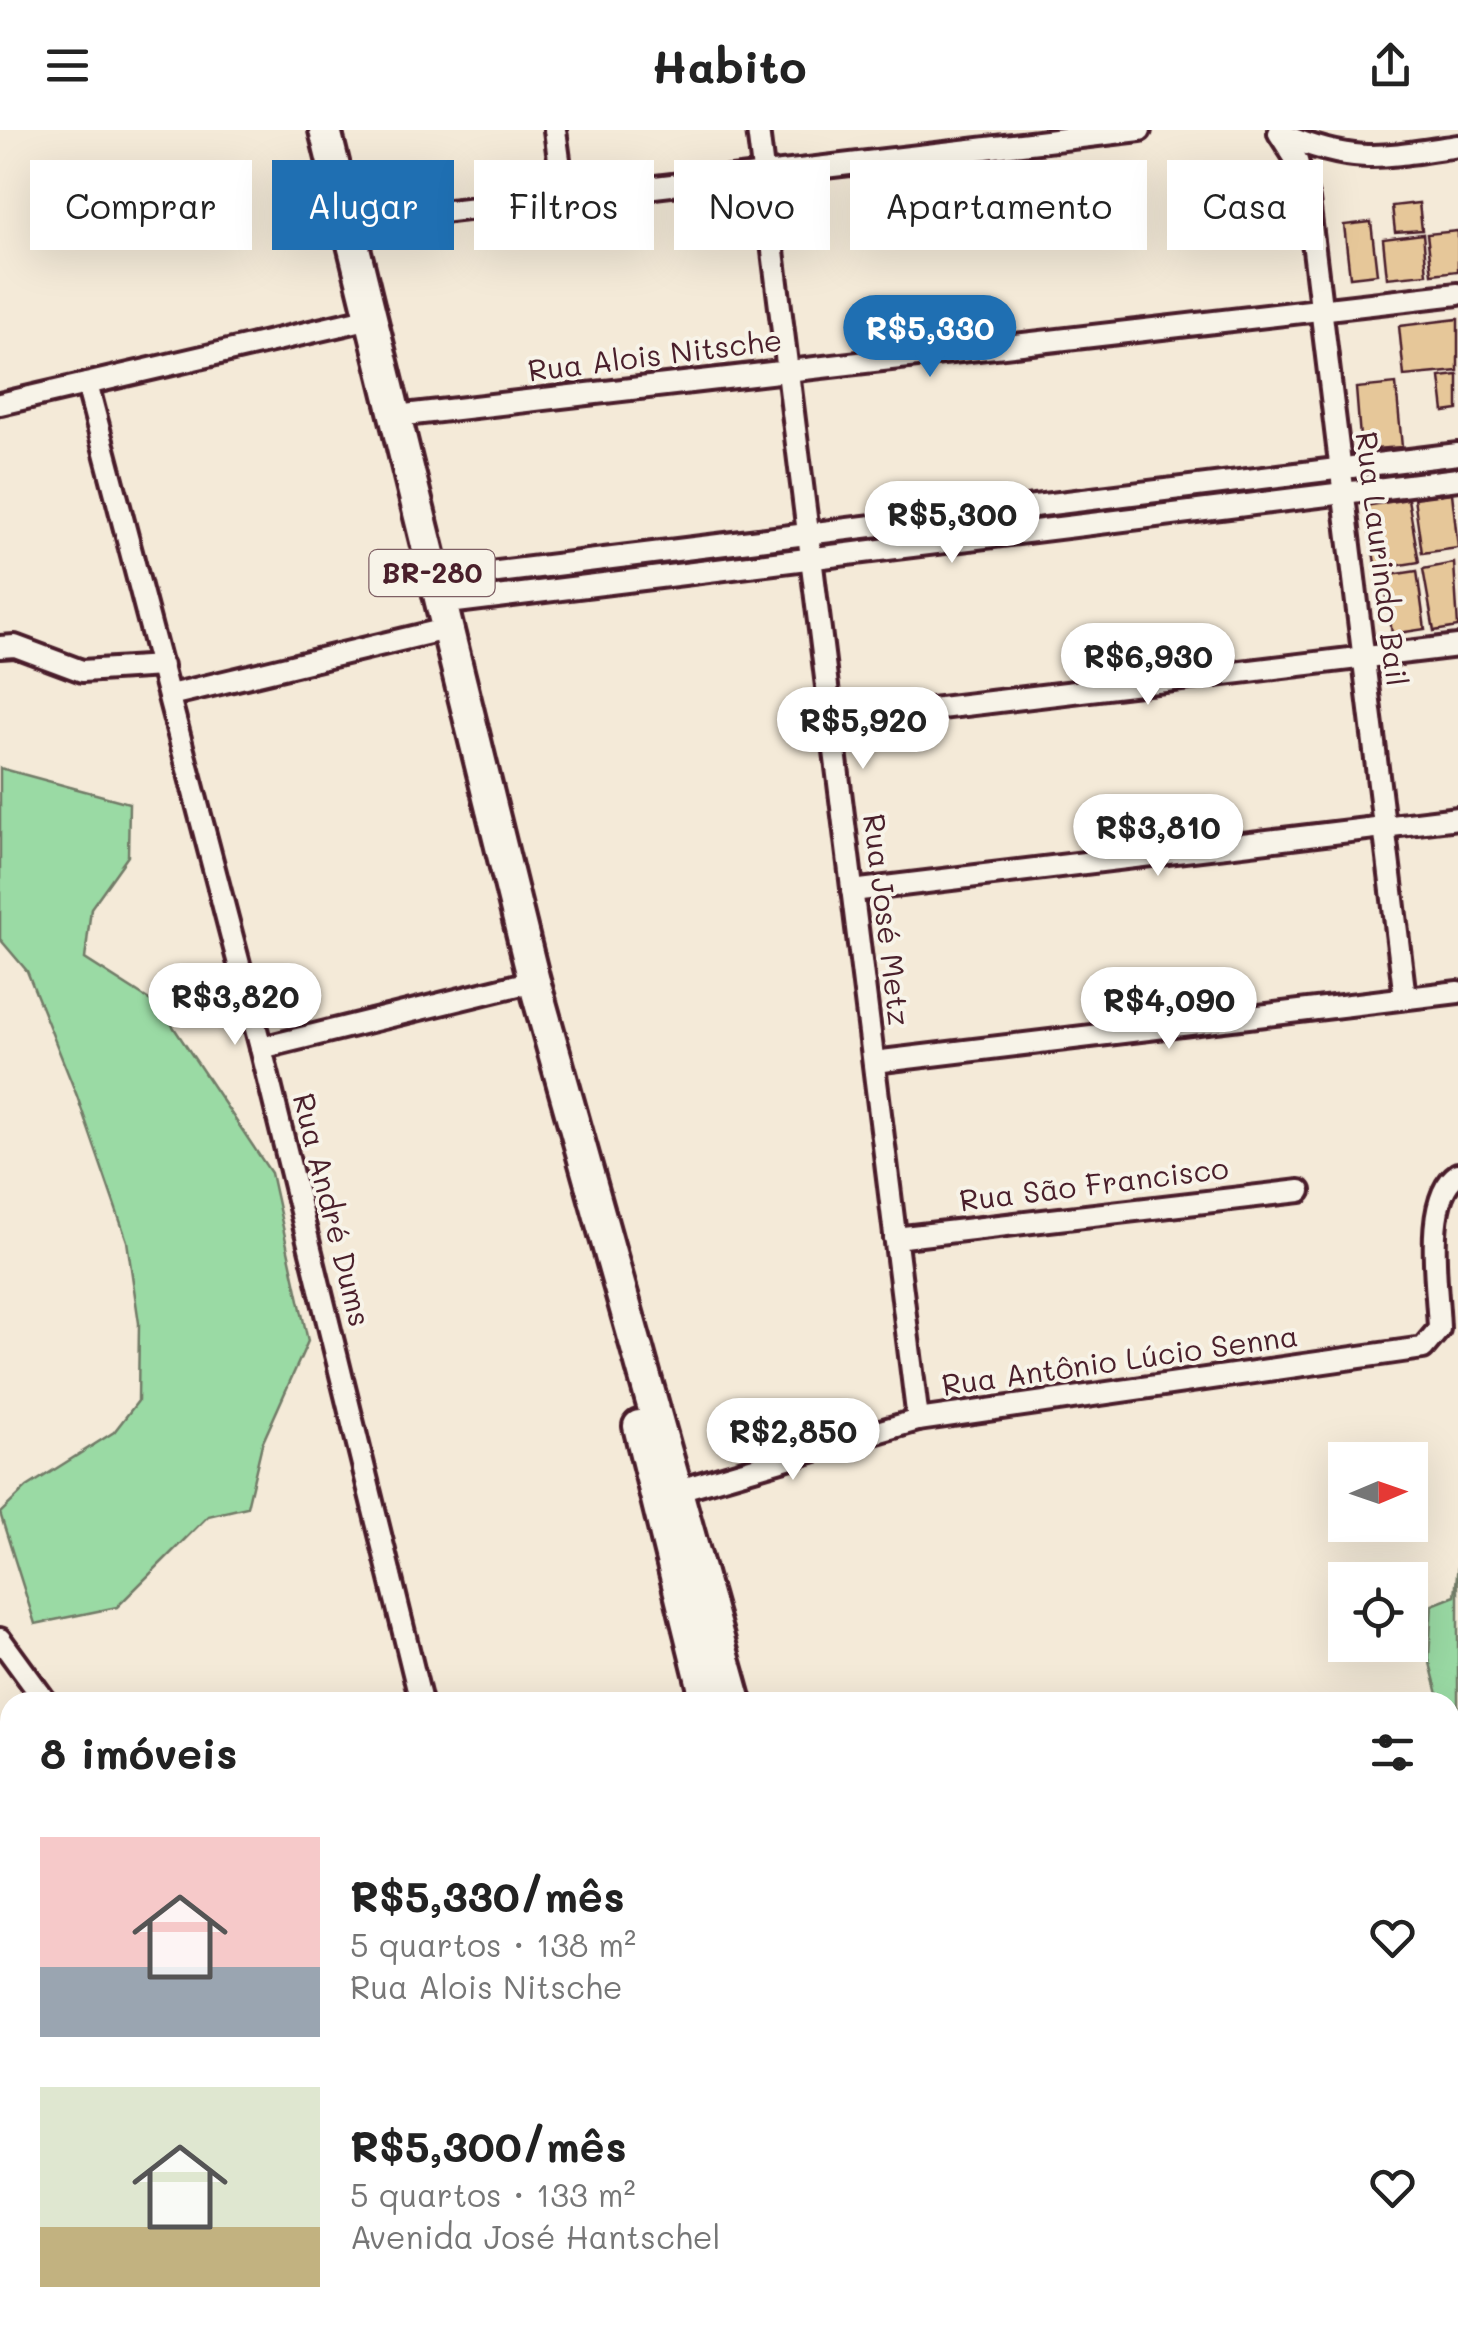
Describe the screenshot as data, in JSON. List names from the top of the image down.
{
  "streets": {
    "highway": ["BR-280"],
    "street": [
      "Rua Alois Nitsche",
      "Rua Laurindo Bail",
      "Rua José Metz",
      "Rua São Francisco",
      "Rua André Dums",
      "Rua Antônio Lúcio Senna"
    ]
  },
  "crossings": [
    ["Rua Alois Nitsche", "Rua Laurindo Bail"],
    ["Rua Alois Nitsche", "BR-280"],
    ["Rua Alois Nitsche", "Rua José Metz"],
    ["BR-280", "Rua Antônio Lúcio Senna"],
    ["Rua José Metz", "Rua São Francisco"],
    ["Rua José Metz", "Rua Antônio Lúcio Senna"]
  ],
  "north": "right",
  "page": {
    "header": "Habito",
    "chip": [
      "Comprar",
      "Alugar",
      "Filtros",
      "Novo",
      "Apartamento",
      "Casa"
    ],
    "price": [
      "R$5,330",
      "R$5,300",
      "R$6,930",
      "R$5,920",
      "R$3,810",
      "R$3,820",
      "R$4,090",
      "R$2,850"
    ],
    "heading": "8 imóveis",
    "list": [
      {
        "name": "R$5,330/mês",
        "note": "5 quartos · 138 m² · Rua Alois Nitsche"
      },
      {
        "name": "R$5,300/mês",
        "note": "5 quartos · 133 m² · Avenida José Hantschel"
      }
    ]
  }
}
